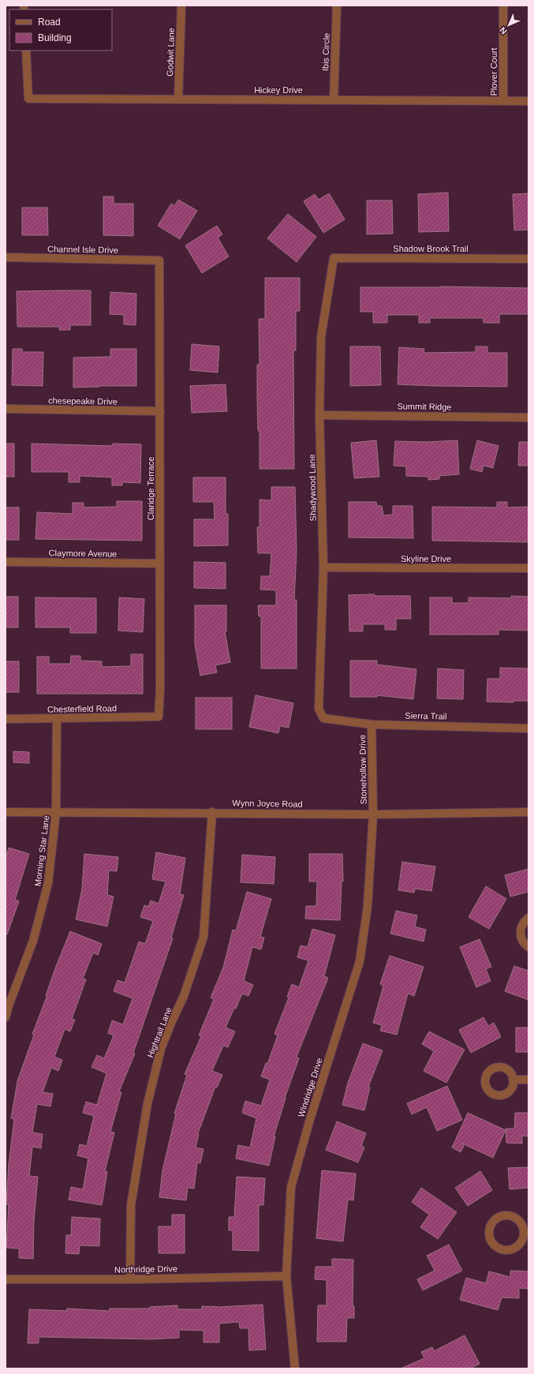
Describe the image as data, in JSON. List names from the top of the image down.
{
  "streets": {
    "street": [
      "Godwit Lane",
      "Ibis Circle",
      "Plover Court",
      "Hickey Drive",
      "Shadow Brook Trail",
      "Channel Isle Drive",
      "chesepeake Drive",
      "Summit Ridge",
      "Shadywood Lane",
      "Claridge Terrace",
      "Claymore Avenue",
      "Skyline Drive",
      "Chesterfield Road",
      "Sierra Trail",
      "Stonehollow Drive",
      "Wynn Joyce Road",
      "Morning Star Lane",
      "Hightrail Lane",
      "Windridge Drive",
      "Northridge Drive"
    ]
  },
  "crossings": [
    ["Godwit Lane", "Hickey Drive"],
    ["Ibis Circle", "Hickey Drive"],
    ["Plover Court", "Hickey Drive"],
    ["Shadow Brook Trail", "Shadywood Lane"],
    ["Channel Isle Drive", "Claridge Terrace"],
    ["chesepeake Drive", "Claridge Terrace"],
    ["Summit Ridge", "Shadywood Lane"],
    ["Shadywood Lane", "Skyline Drive"],
    ["Shadywood Lane", "Sierra Trail"],
    ["Claridge Terrace", "Claymore Avenue"],
    ["Claridge Terrace", "Chesterfield Road"],
    ["Chesterfield Road", "Morning Star Lane"],
    ["Sierra Trail", "Stonehollow Drive"],
    ["Stonehollow Drive", "Wynn Joyce Road"],
    ["Stonehollow Drive", "Windridge Drive"],
    ["Wynn Joyce Road", "Morning Star Lane"],
    ["Wynn Joyce Road", "Hightrail Lane"],
    ["Wynn Joyce Road", "Windridge Drive"],
    ["Hightrail Lane", "Northridge Drive"],
    ["Windridge Drive", "Northridge Drive"]
  ],
  "legend": ["Road", "Building"],
  "north": "bottom left"
}
